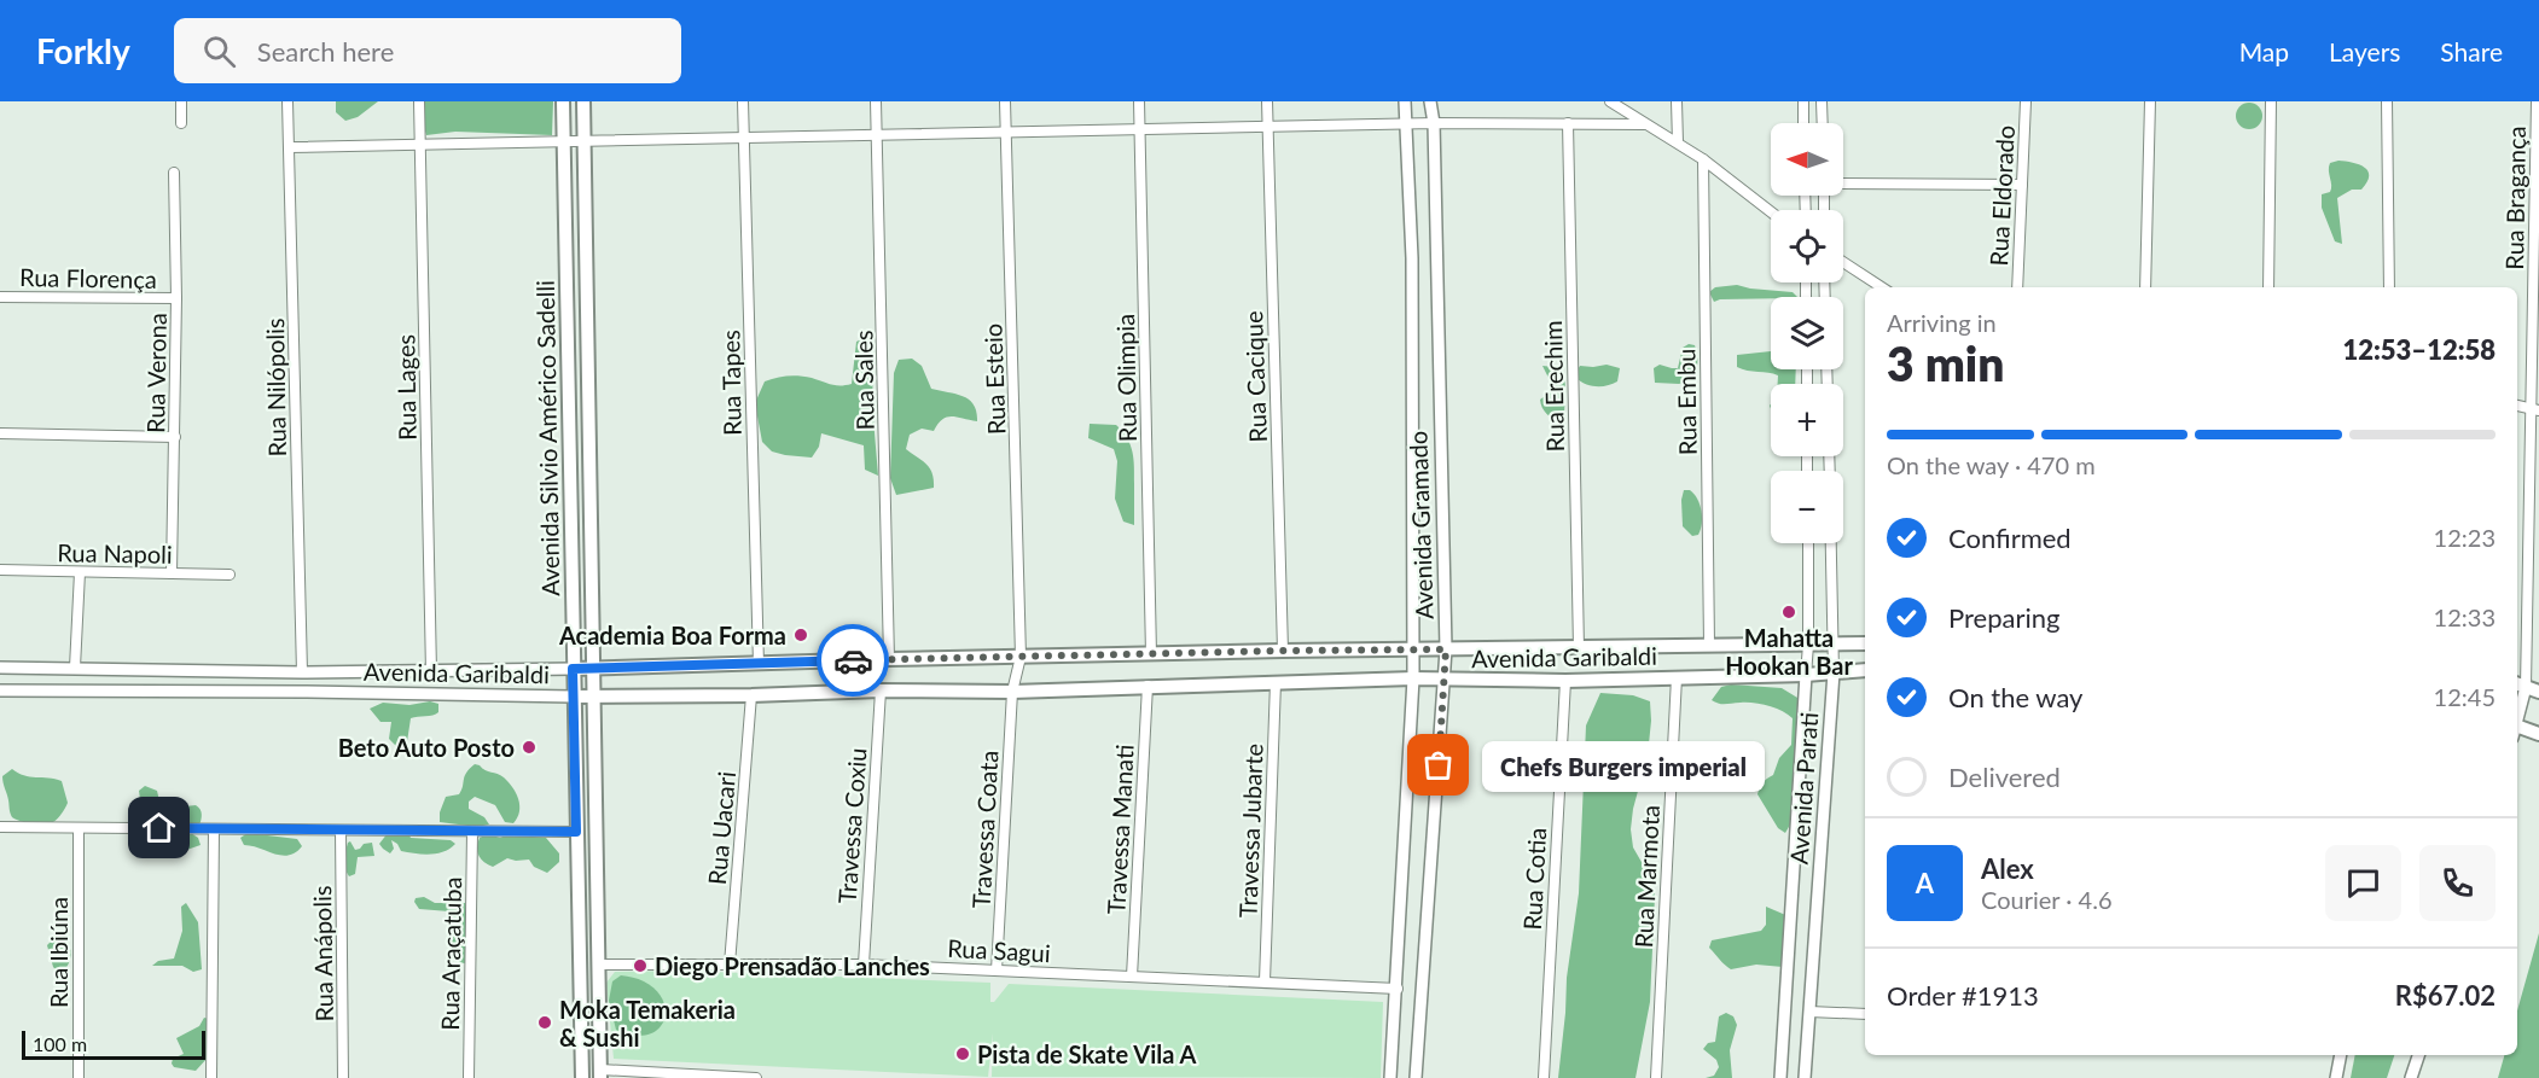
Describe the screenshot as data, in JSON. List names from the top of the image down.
{
  "streets": {
    "main road": ["Avenida Silvio Américo Sadelli", "Avenida Garibaldi"],
    "street": [
      "Rua Eldorado",
      "Rua Bragança",
      "Rua Florença",
      "Rua Verona",
      "Rua Cacique",
      "Rua Olimpia",
      "Rua Esteio",
      "Rua Sales",
      "Rua Tapes",
      "Rua Erechim",
      "Rua Nilópolis",
      "Rua Lages",
      "Rua Embu",
      "Avenida Gramado",
      "Rua Napoli",
      "Avenida Parati",
      "Travessa Coxiu",
      "Rua Uacari",
      "Travessa Coata",
      "Travessa Manati",
      "Travessa Jubarte",
      "Rua Marmota",
      "Rua Cotia",
      "Rua Sagui",
      "Rua Ibiúna",
      "Rua Anápolis",
      "Rua Araçatuba"
    ]
  },
  "crossings": [
    ["Rua Florença", "Rua Verona"],
    ["Rua Verona", "Rua Napoli"],
    ["Rua Cacique", "Avenida Garibaldi"],
    ["Rua Olimpia", "Avenida Garibaldi"],
    ["Rua Esteio", "Avenida Garibaldi"],
    ["Rua Esteio", "Travessa Coata"],
    ["Rua Sales", "Avenida Garibaldi"],
    ["Rua Tapes", "Avenida Garibaldi"],
    ["Rua Erechim", "Avenida Garibaldi"],
    ["Rua Nilópolis", "Avenida Garibaldi"],
    ["Rua Lages", "Avenida Garibaldi"],
    ["Rua Embu", "Avenida Garibaldi"],
    ["Avenida Silvio Américo Sadelli", "Avenida Garibaldi"],
    ["Avenida Silvio Américo Sadelli", "Rua Sagui"],
    ["Avenida Gramado", "Avenida Garibaldi"],
    ["Avenida Gramado", "Rua Sagui"],
    ["Avenida Garibaldi", "Avenida Parati"],
    ["Avenida Garibaldi", "Travessa Coxiu"],
    ["Avenida Garibaldi", "Rua Uacari"],
    ["Avenida Garibaldi", "Travessa Coata"],
    ["Avenida Garibaldi", "Travessa Manati"],
    ["Avenida Garibaldi", "Travessa Jubarte"],
    ["Avenida Garibaldi", "Rua Marmota"],
    ["Avenida Garibaldi", "Rua Cotia"],
    ["Travessa Coxiu", "Rua Sagui"],
    ["Rua Uacari", "Rua Sagui"],
    ["Travessa Coata", "Rua Sagui"],
    ["Travessa Manati", "Rua Sagui"],
    ["Travessa Jubarte", "Rua Sagui"]
  ],
  "places": [
    "Mahatta Hookan Bar",
    "Academia Boa Forma",
    "Beto Auto Posto",
    "Chefs Burgers imperial",
    "Diego Prensadão Lanches",
    "Moka Temakeria & Sushi",
    "Pista de Skate Vila A"
  ],
  "scale_bar": "100 m",
  "north": "left",
  "page": {
    "header": "Forkly",
    "search": "Search here",
    "nav": ["Map", "Layers", "Share"],
    "map_buttons": ["+", "−"],
    "heading": ["3 min", "Arriving in", "12:53–12:58"],
    "panel": [
      "Alex",
      "Courier · 4.6",
      "Order #1913",
      "R$67.02"
    ],
    "bar": "On the way · 470 m",
    "list": [
      ["Confirmed", "12:23"],
      ["Preparing", "12:33"],
      ["On the way", "12:45"],
      "Delivered"
    ],
    "bubble": "Chefs Burgers imperial",
    "round": "A",
    "scale": "100 m"
  }
}
